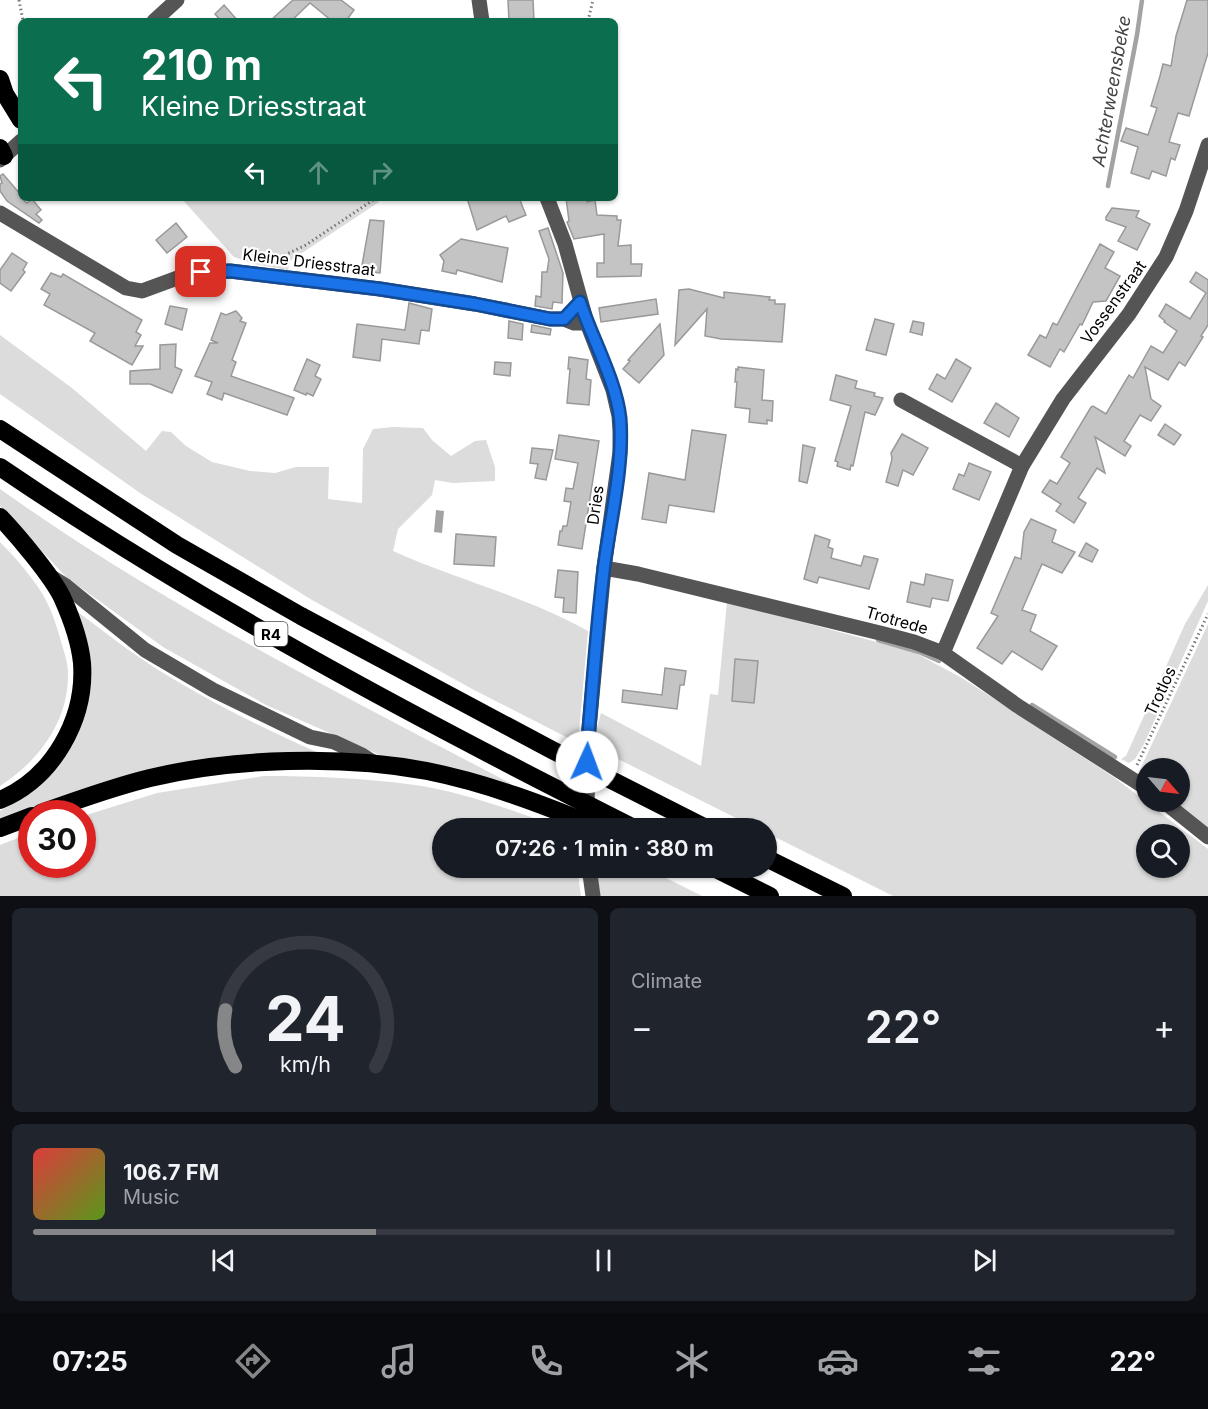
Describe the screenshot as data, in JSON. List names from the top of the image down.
{
  "streets": {
    "highway": ["R4"],
    "street": [
      "Kleine Driesstraat",
      "Vossenstraat",
      "Dries",
      "Trotrede"
    ],
    "path": ["Trotlos"]
  },
  "crossings": [
    ["Kleine Driesstraat", "Dries"],
    ["Vossenstraat", "Trotrede"],
    ["Dries", "Trotrede"],
    ["Trotrede", "Trotlos"]
  ],
  "water": ["Achterweensbeke"],
  "north": "bottom right",
  "page": {
    "turn": ["210 m", "Kleine Driesstraat"],
    "limit": "30",
    "trip": "07:26 · 1 min · 380 m",
    "tile": "Climate",
    "heat": ["−", "22°", "+"],
    "song": ["106.7 FM", "Music"],
    "tabs": ["07:25", "22°"],
    "gauge": ["24", "km/h"]
  }
}
